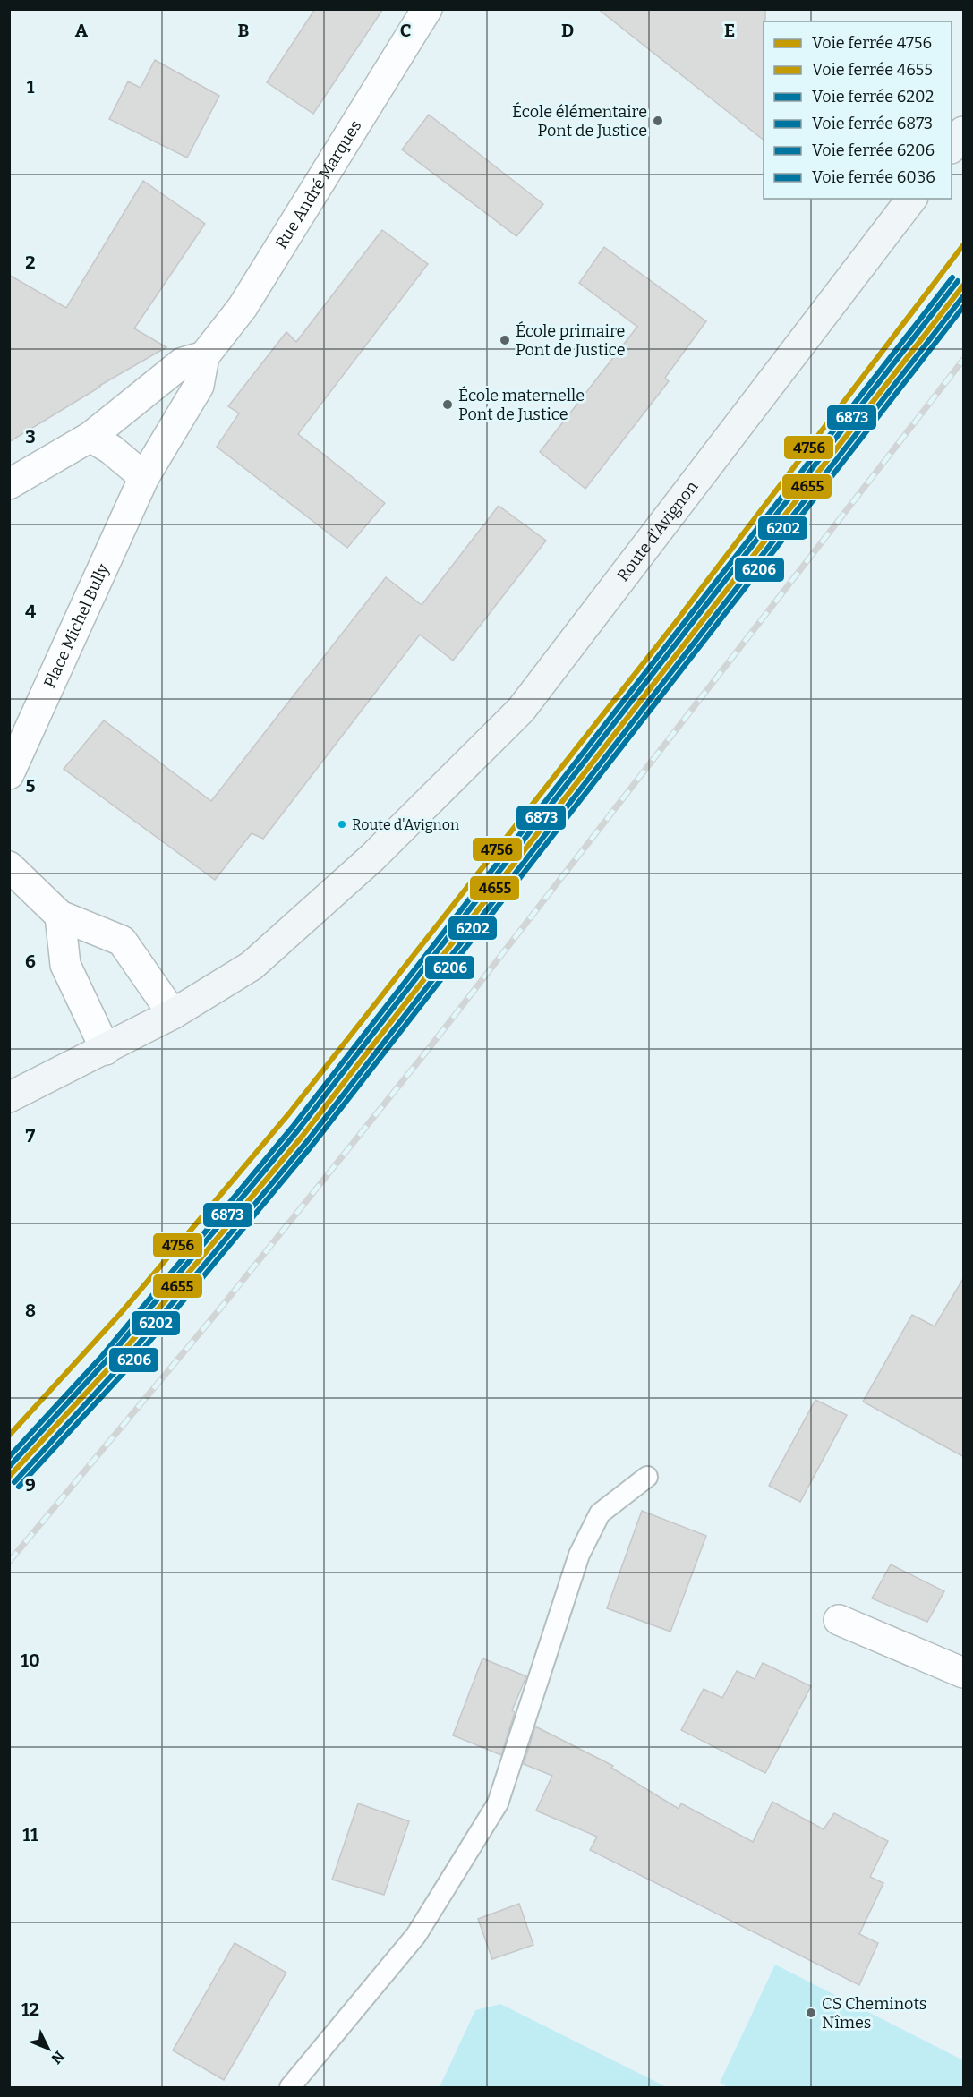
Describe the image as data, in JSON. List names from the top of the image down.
{
  "streets": {
    "main road": ["Route d'Avignon"],
    "street": ["Rue André Marques", "Place Michel Bully"]
  },
  "crossings": [
    ["Rue André Marques", "Place Michel Bully"]
  ],
  "places": [
    "École élémentaire Pont de Justice",
    "École primaire Pont de Justice",
    "École maternelle Pont de Justice",
    "Route d'Avignon",
    "CS Cheminots Nîmes"
  ],
  "lines": [
    "rail line 4756",
    "rail line 6036",
    "rail line 6873",
    "rail line 4655",
    "rail line 6202",
    "rail line 6206"
  ],
  "legend": [
    "Voie ferrée 4756",
    "Voie ferrée 4655",
    "Voie ferrée 6202",
    "Voie ferrée 6873",
    "Voie ferrée 6206",
    "Voie ferrée 6036"
  ],
  "north": "bottom right",
  "grid": {
    "columns": [
      "A",
      "B",
      "C",
      "D",
      "E"
    ],
    "rows": [
      "1",
      "2",
      "3",
      "4",
      "5",
      "6",
      "7",
      "8",
      "9",
      "10",
      "11",
      "12"
    ]
  }
}
